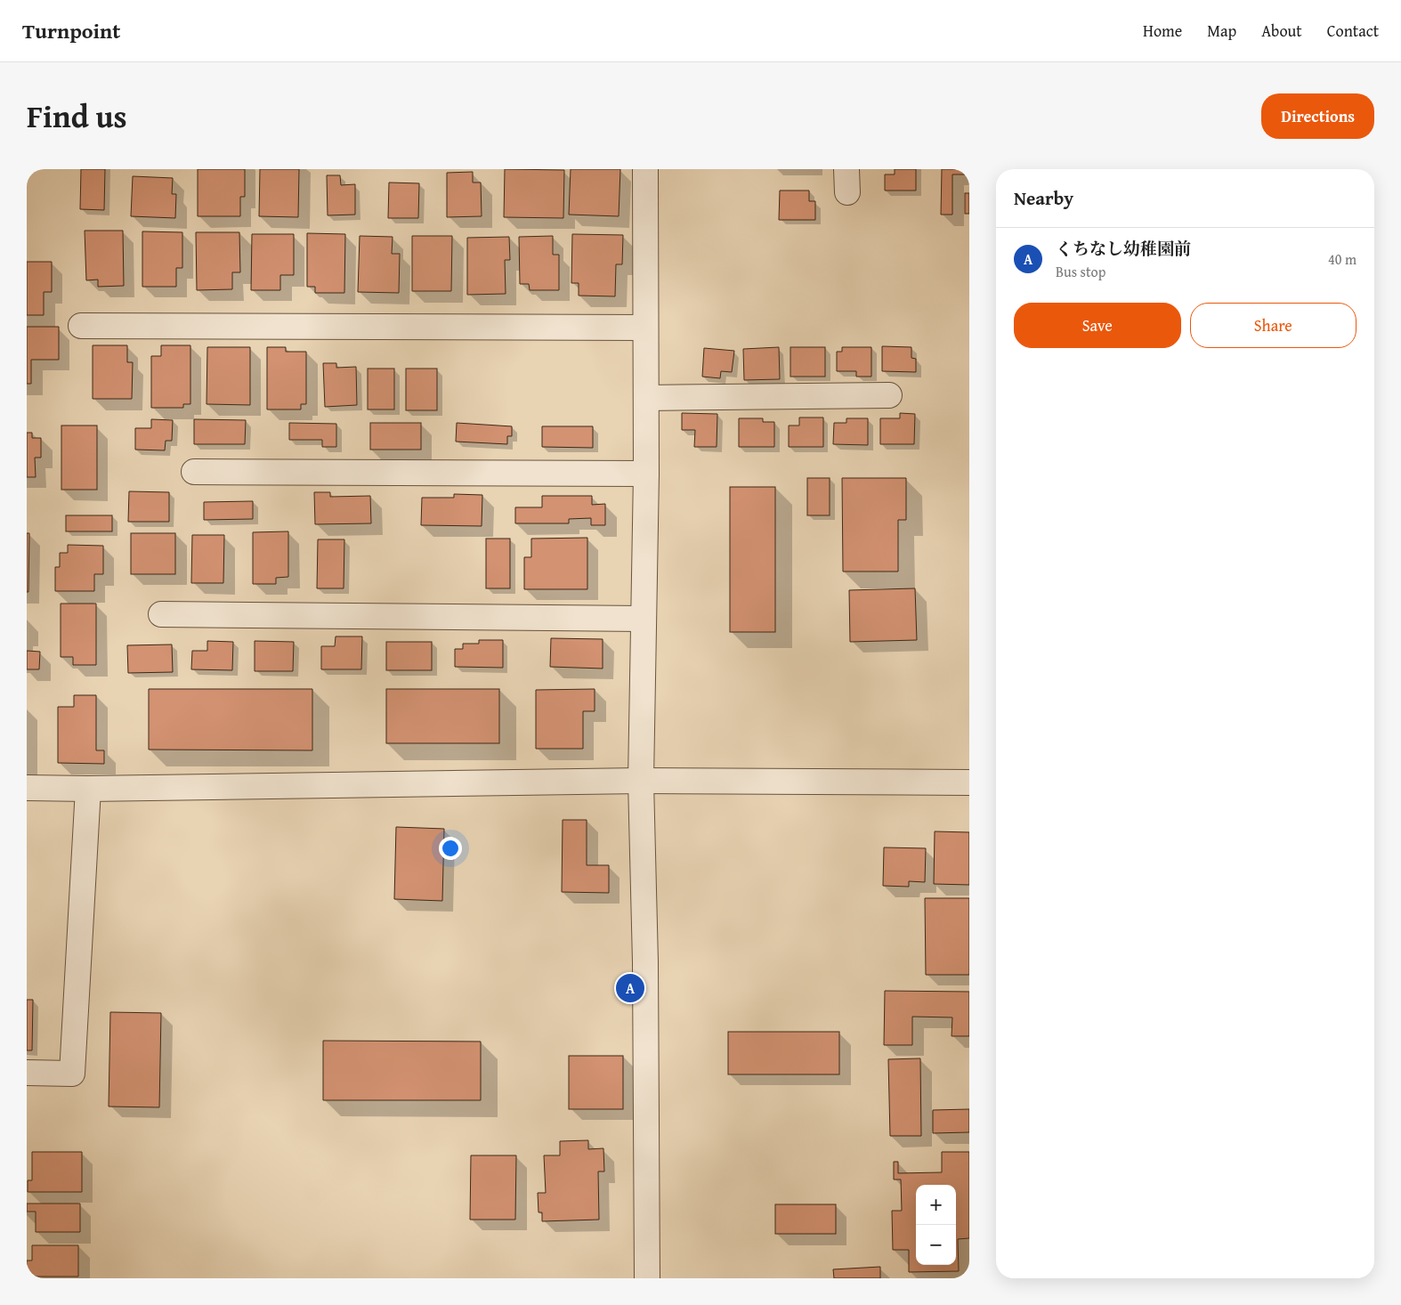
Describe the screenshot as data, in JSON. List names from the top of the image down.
{
  "page": {
    "header": "Turnpoint",
    "nav": [
      "Home",
      "Map",
      "About",
      "Contact"
    ],
    "title": "Find us",
    "buttons": [
      "Directions",
      ["Save", "Share"]
    ],
    "heading": "Nearby",
    "list": [
      {
        "mark": "A",
        "name": "くちなし幼稚園前",
        "note": "Bus stop",
        "value": "40 m"
      }
    ],
    "pins": "A",
    "map_buttons": ["+", "−"]
  }
}
